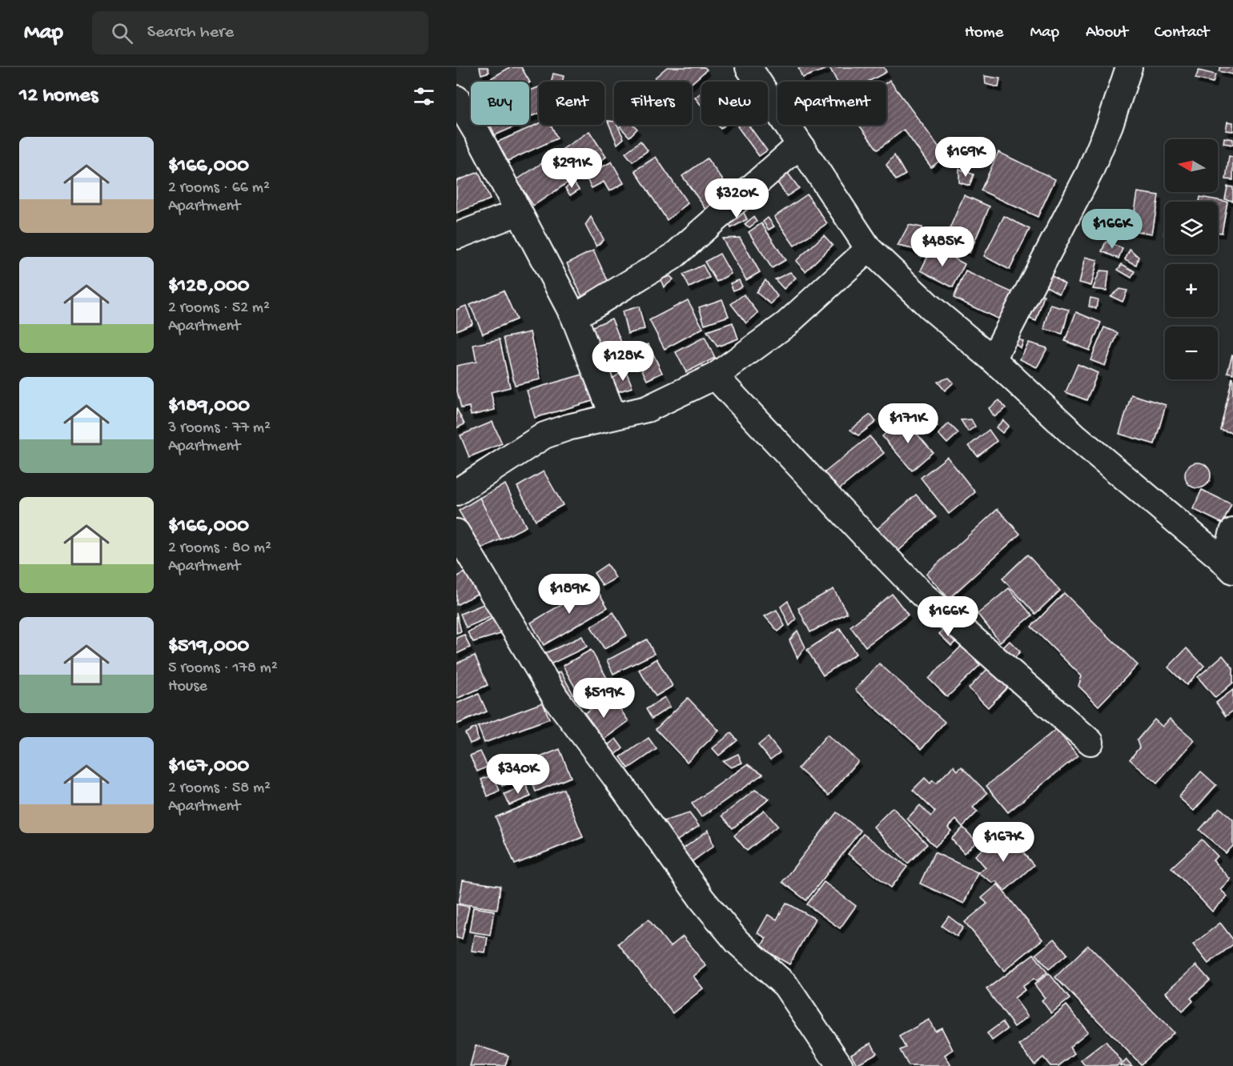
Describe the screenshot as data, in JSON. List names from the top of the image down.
{
  "north": "left",
  "page": {
    "header": "Map",
    "search": "Search here",
    "nav": [
      "Home",
      "Map",
      "About",
      "Contact"
    ],
    "heading": "12 homes",
    "chip": [
      "Buy",
      "Rent",
      "Filters",
      "New",
      "Apartment"
    ],
    "list": [
      {
        "name": "$166,000",
        "note": "2 rooms · 66 m² · Apartment"
      },
      {
        "name": "$128,000",
        "note": "2 rooms · 52 m² · Apartment"
      },
      {
        "name": "$189,000",
        "note": "3 rooms · 77 m² · Apartment"
      },
      {
        "name": "$166,000",
        "note": "2 rooms · 80 m² · Apartment"
      },
      {
        "name": "$519,000",
        "note": "5 rooms · 178 m² · House"
      },
      {
        "name": "$167,000",
        "note": "2 rooms · 58 m² · Apartment"
      }
    ],
    "price": [
      "$169K",
      "$291K",
      "$320K",
      "$166K",
      "$485K",
      "$128K",
      "$171K",
      "$189K",
      "$166K",
      "$519K",
      "$340K",
      "$167K"
    ],
    "map_buttons": ["+", "−"]
  }
}
